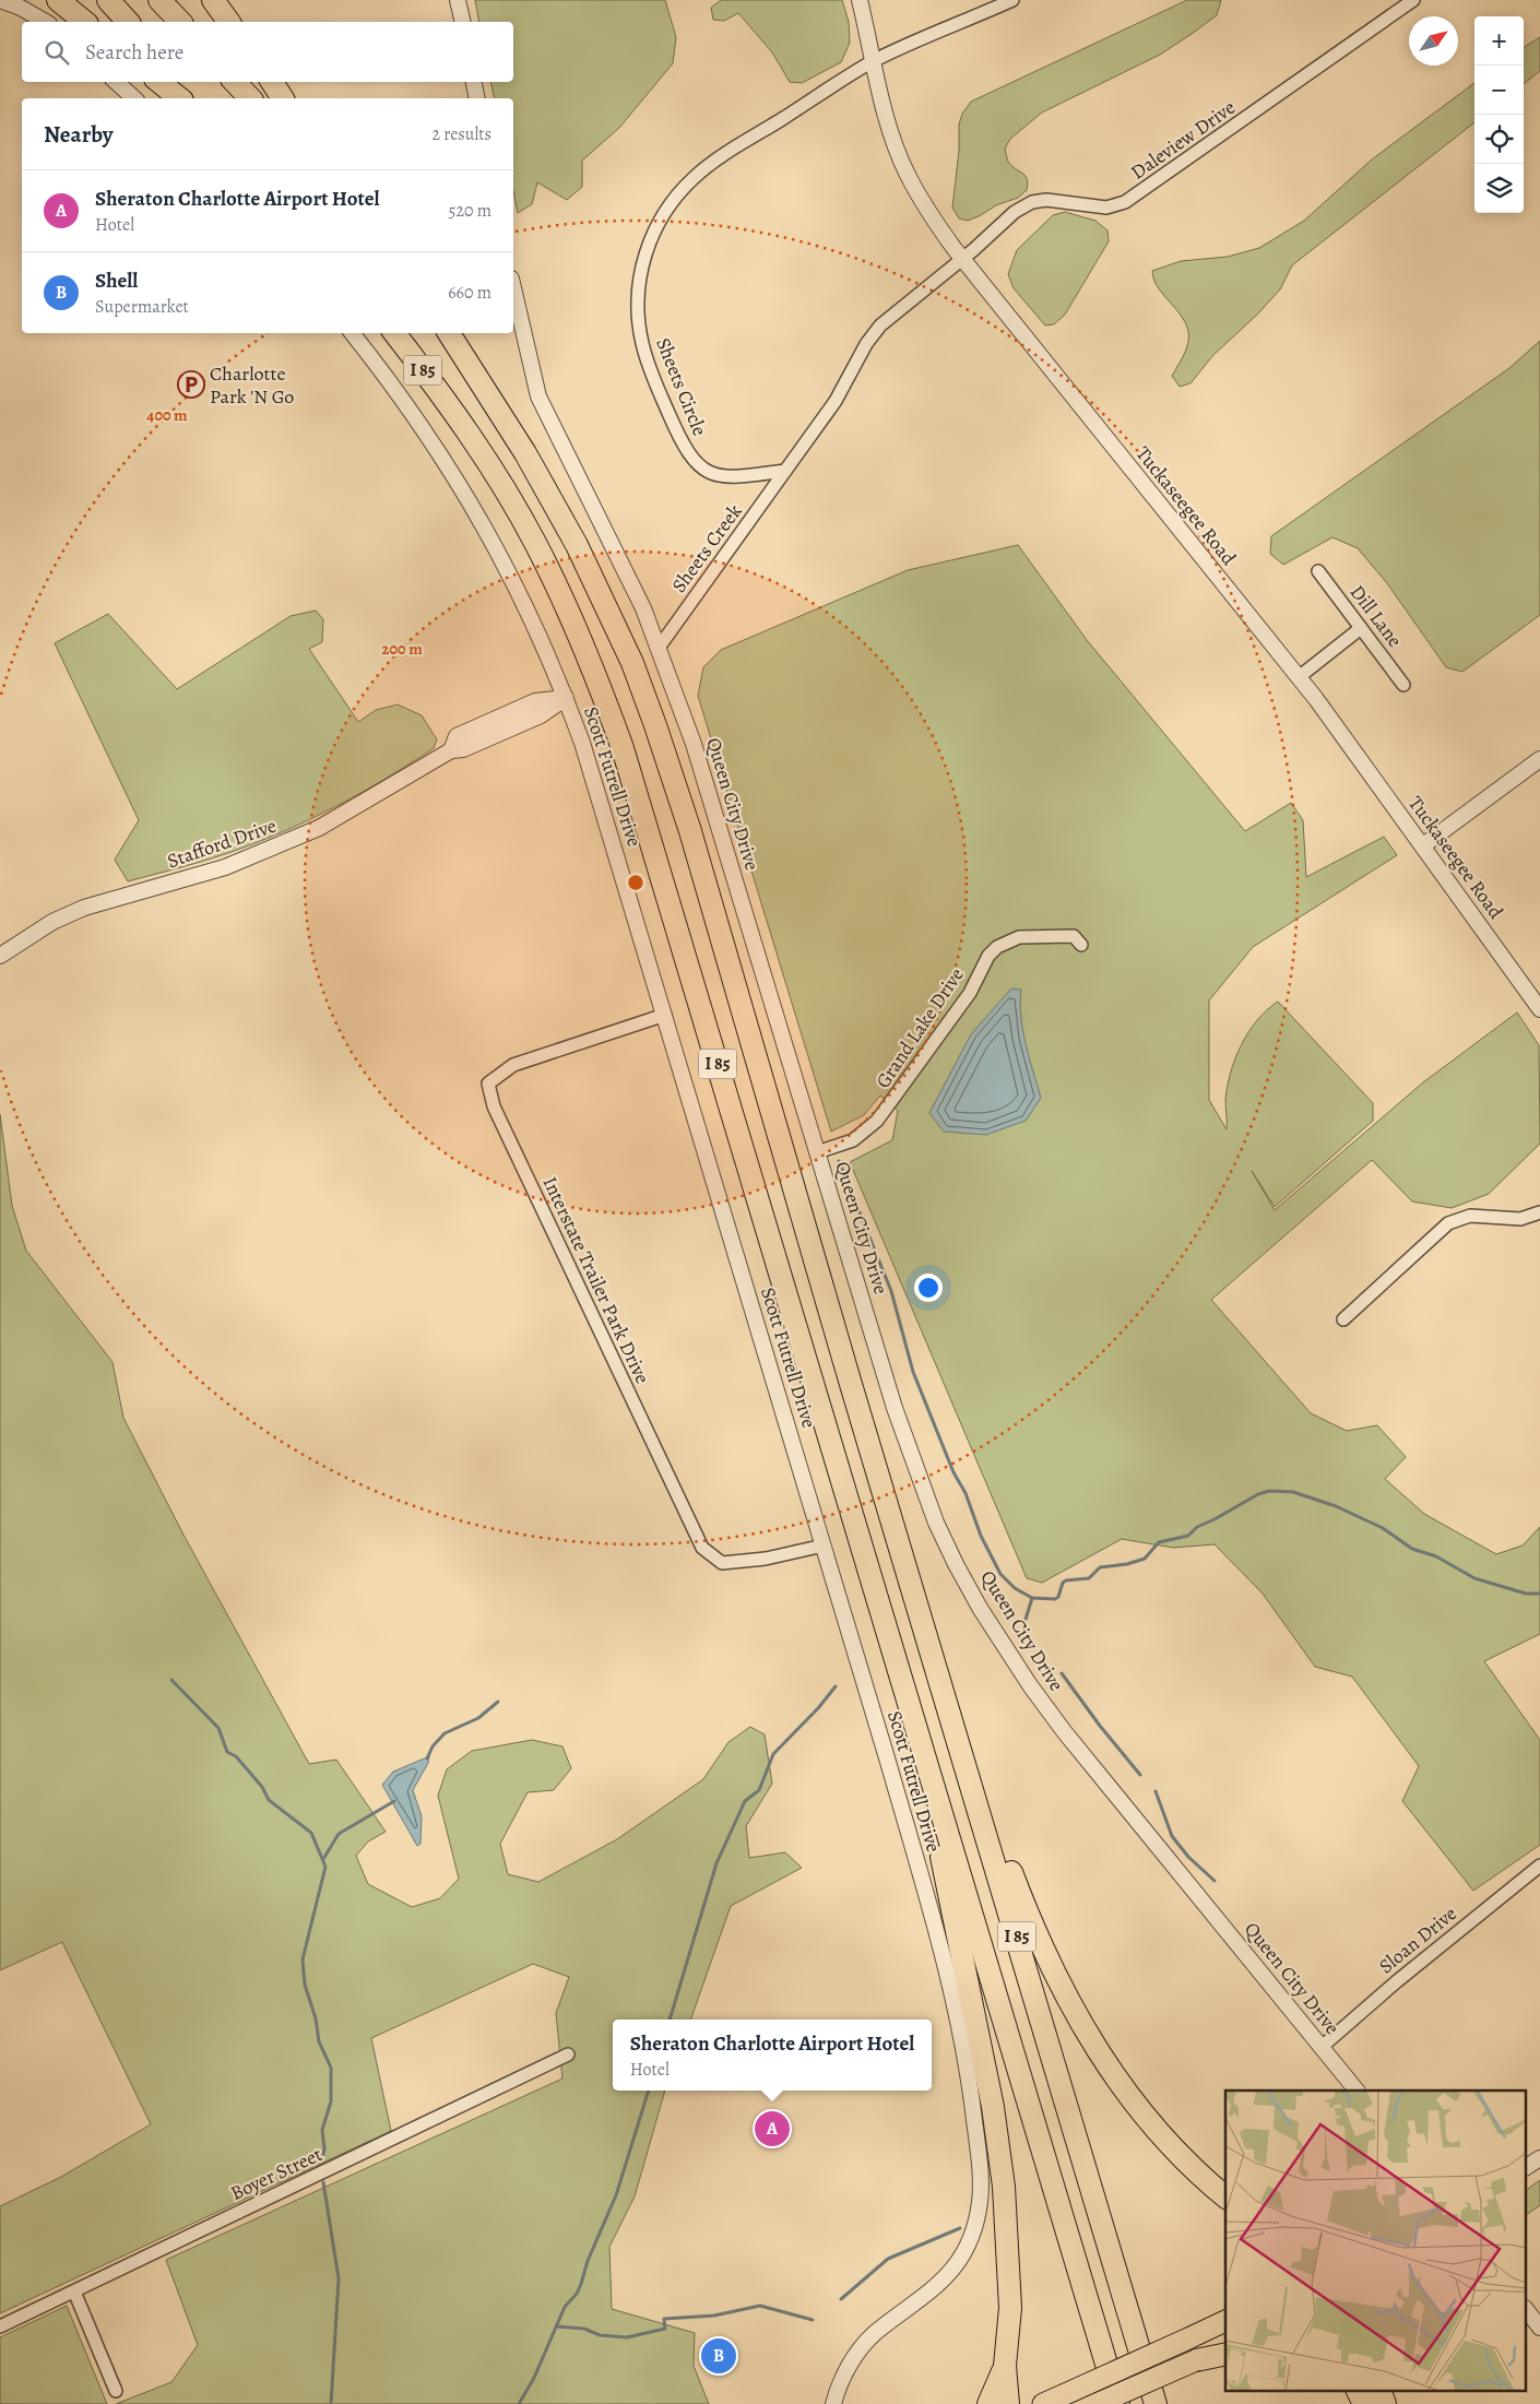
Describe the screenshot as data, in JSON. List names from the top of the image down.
{
  "streets": {
    "highway": ["I 85"],
    "street": [
      "Daleview Drive",
      "Sheets Circle",
      "Tuckaseegee Road",
      "Sheets Creek",
      "Dill Lane",
      "Scott Futrell Drive",
      "Queen City Drive",
      "Stafford Drive",
      "Grand Lake Drive",
      "Interstate Trailer Park Drive",
      "Sloan Drive",
      "Boyer Street"
    ]
  },
  "crossings": [
    ["Daleview Drive", "Tuckaseegee Road"],
    ["Sheets Circle", "Tuckaseegee Road"],
    ["Sheets Circle", "Sheets Creek"],
    ["Sheets Creek", "Queen City Drive"],
    ["Scott Futrell Drive", "Stafford Drive"],
    ["Scott Futrell Drive", "Interstate Trailer Park Drive"],
    ["Queen City Drive", "Grand Lake Drive"],
    ["Queen City Drive", "Sloan Drive"]
  ],
  "places": {
    "parking": ["Charlotte Park 'N Go"]
  },
  "north": "top right",
  "page": {
    "map_buttons": ["+", "−"],
    "search": "Search here",
    "heading": ["Nearby", "2 results"],
    "list": [
      {
        "mark": "A",
        "name": "Sheraton Charlotte Airport Hotel",
        "note": "Hotel",
        "value": "520 m"
      },
      {
        "mark": "B",
        "name": "Shell",
        "note": "Supermarket",
        "value": "660 m"
      }
    ],
    "popup": ["Sheraton Charlotte Airport Hotel", "Hotel"],
    "pins": ["A", "B"]
  },
  "rings": ["400 m", "200 m"]
}
